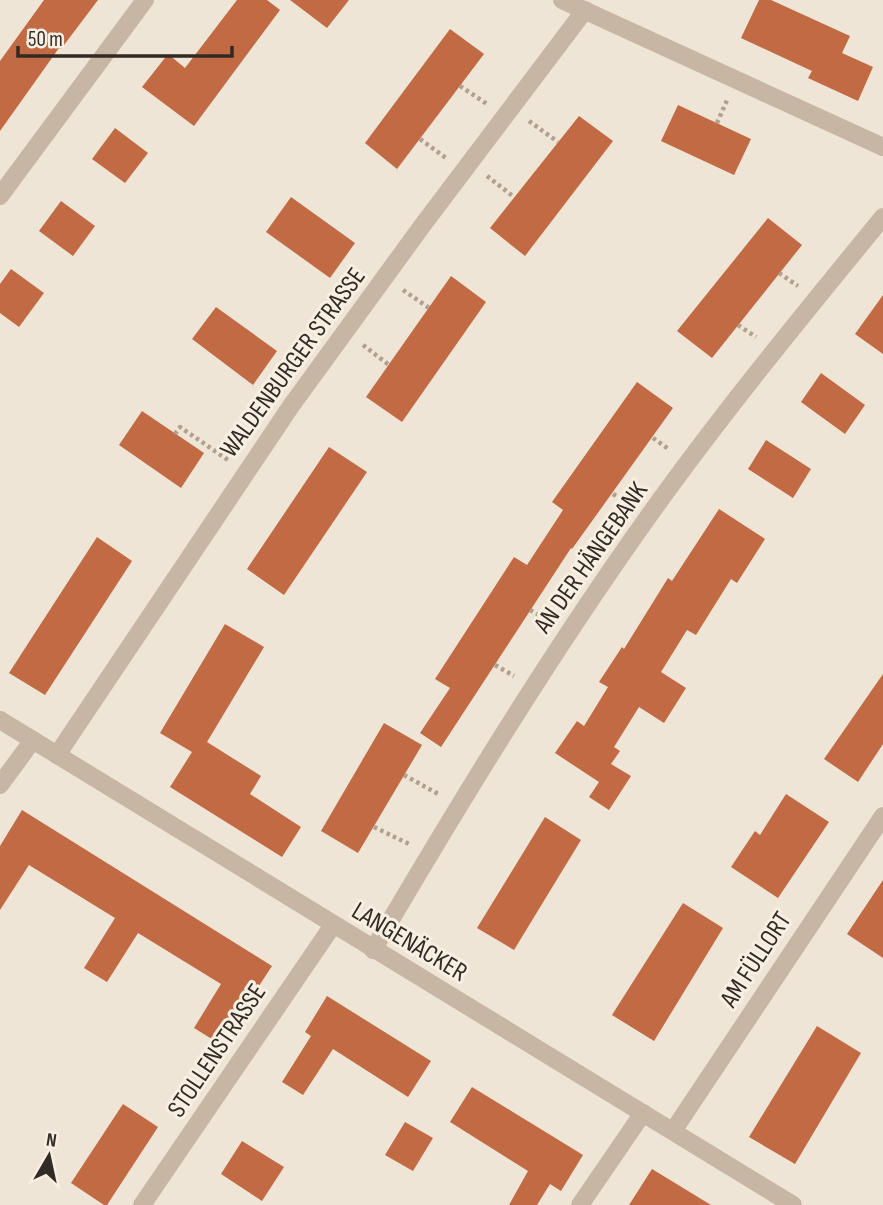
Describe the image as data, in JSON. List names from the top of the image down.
{
  "streets": {
    "street": [
      "WALDENBURGER STRASSE",
      "AN DER HÄNGEBANK",
      "LANGENÄCKER",
      "AM FÜLLORT",
      "STOLLENSTRASSE"
    ]
  },
  "crossings": [
    ["WALDENBURGER STRASSE", "LANGENÄCKER"],
    ["AN DER HÄNGEBANK", "LANGENÄCKER"],
    ["LANGENÄCKER", "AM FÜLLORT"],
    ["LANGENÄCKER", "STOLLENSTRASSE"]
  ],
  "scale_bar": "50 m",
  "north": "top"
}
